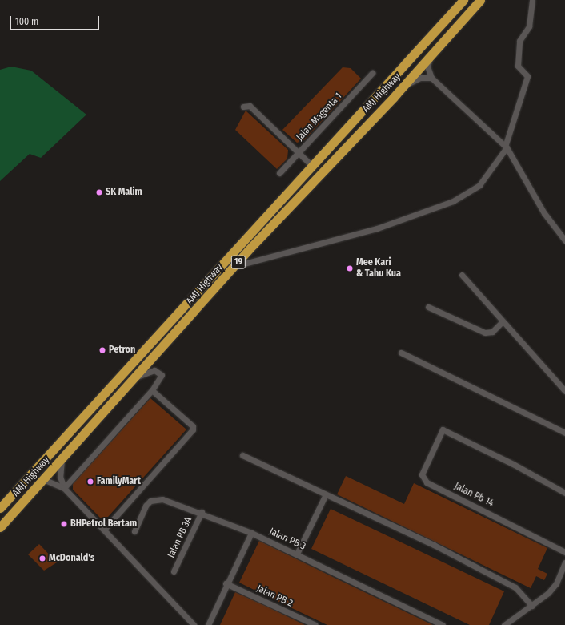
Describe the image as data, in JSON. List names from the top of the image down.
{
  "streets": {
    "highway": ["AMJ Highway", "19"],
    "street": [
      "Jalan Magenta 1",
      "Jalan Pb 14",
      "Jalan PB 3A",
      "Jalan PB 3",
      "Jalan PB 2"
    ]
  },
  "crossings": [
    ["Jalan PB 3A", "Jalan PB 3"]
  ],
  "places": [
    "SK Malim",
    "Mee Kari & Tahu Kua",
    "Petron",
    "FamilyMart",
    "BHPetrol Bertam",
    "McDonald's"
  ],
  "scale_bar": "100 m"
}
